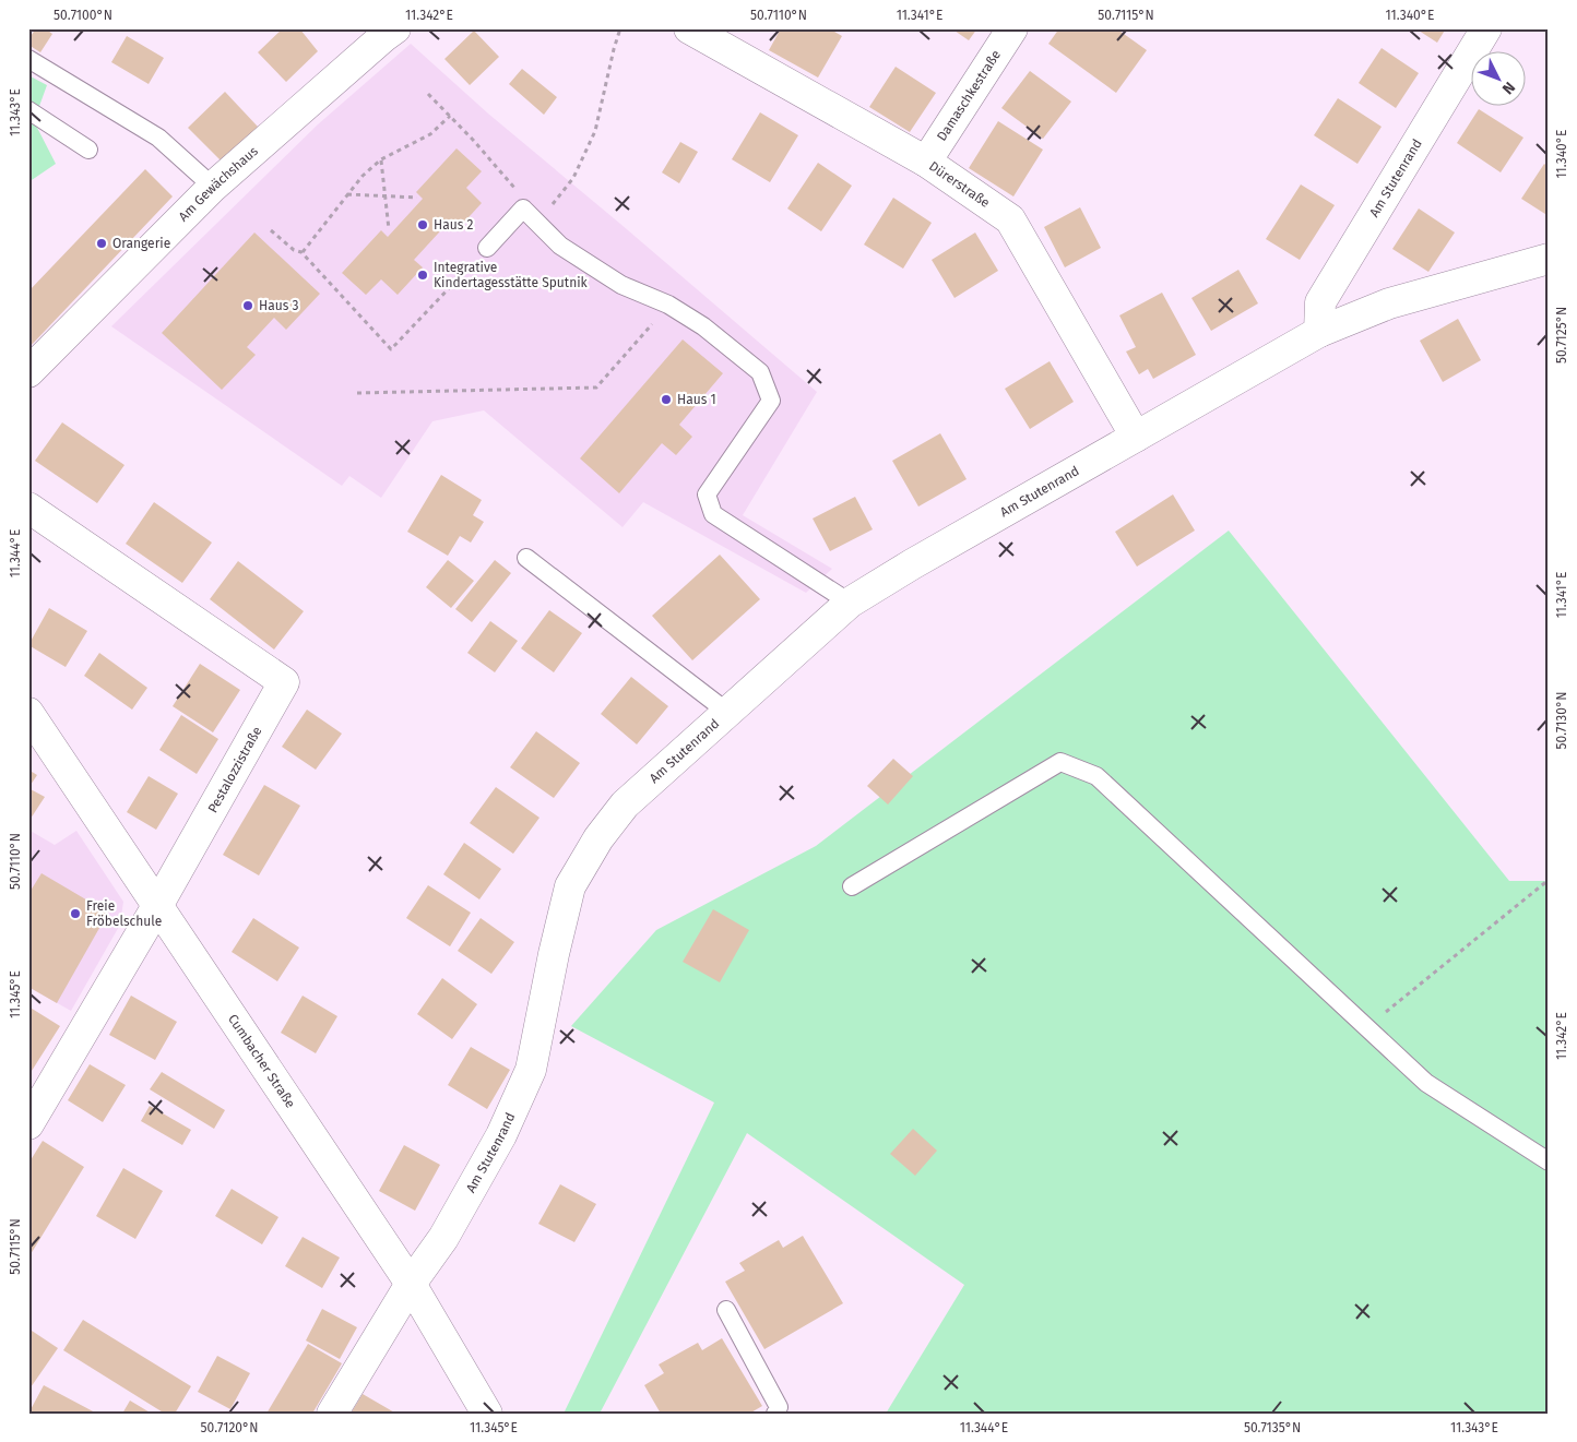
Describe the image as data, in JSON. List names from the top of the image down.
{
  "streets": {
    "street": [
      "Damaschkestraße",
      "Am Stutenrand",
      "Am Gewächshaus",
      "Dürerstraße",
      "Pestalozzistraße",
      "Cumbacher Straße"
    ]
  },
  "crossings": [
    ["Damaschkestraße", "Dürerstraße"],
    ["Am Stutenrand", "Dürerstraße"],
    ["Am Stutenrand", "Cumbacher Straße"],
    ["Pestalozzistraße", "Cumbacher Straße"]
  ],
  "places": [
    "Haus 2",
    "Orangerie",
    "Integrative Kindertagesstätte Sputnik",
    "Haus 3",
    "Haus 1",
    "Freie Fröbelschule"
  ],
  "north": "bottom right",
  "coordinates": [
    "50.7100°N",
    "11.342°E",
    "50.7110°N",
    "11.341°E",
    "50.7115°N",
    "11.340°E",
    "11.343°E",
    "50.7125°N",
    "11.344°E",
    "50.7130°N",
    "11.345°E",
    "50.7120°N",
    "50.7135°N"
  ]
}
